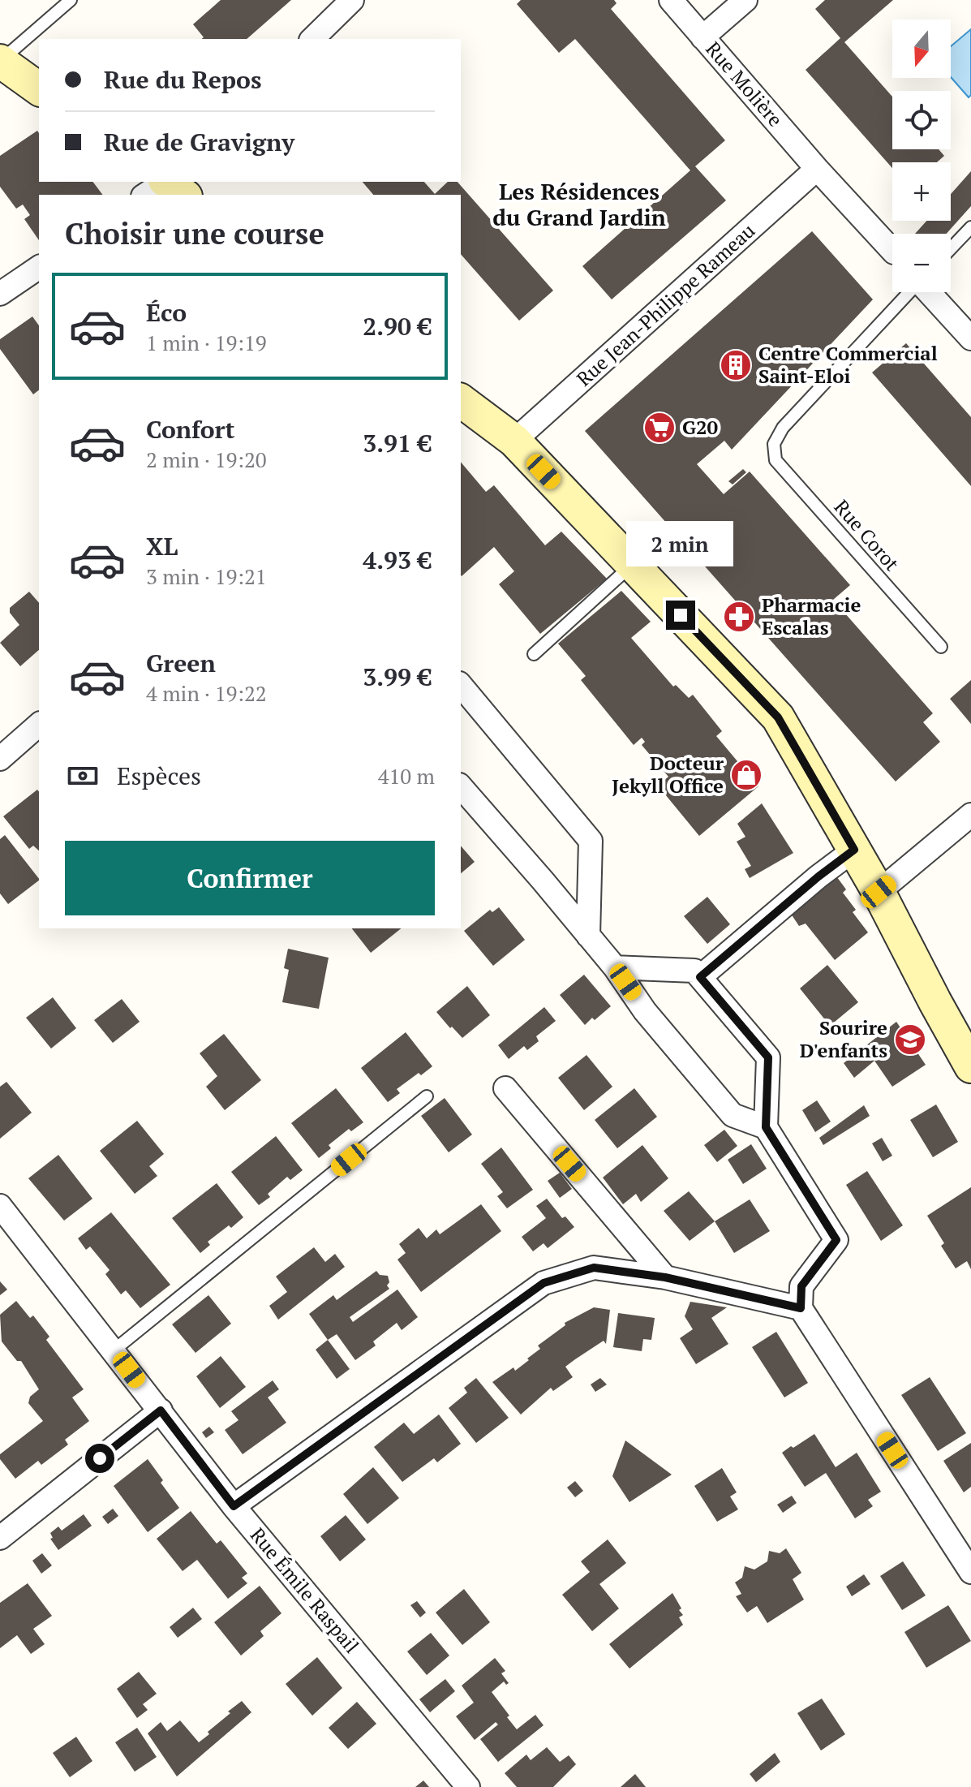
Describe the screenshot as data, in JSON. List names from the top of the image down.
{
  "streets": {
    "street": ["Rue Molière", "Rue Jean-Philippe Rameau", "Rue Émile Raspail"],
    "lane": ["Rue Corot"]
  },
  "crossings": [
    ["Rue Molière", "Rue Jean-Philippe Rameau"]
  ],
  "districts": ["Les Résidences du Grand Jardin"],
  "places": {
    "building": ["Centre Commercial Saint-Eloi"],
    "supermarket": ["G20"],
    "pharmacy": ["Pharmacie Escalas"],
    "shop": ["Docteur Jekyll Office"],
    "school or university": ["Sourire D'enfants"]
  },
  "north": "bottom",
  "page": {
    "map_buttons": ["+", "−"],
    "banner": ["Rue du Repos", "Rue de Gravigny"],
    "heading": "Choisir une course",
    "list": [
      {
        "name": "Éco",
        "note": "1 min · 19:19",
        "value": "2.90 €"
      },
      {
        "name": "Confort",
        "note": "2 min · 19:20",
        "value": "3.91 €"
      },
      {
        "name": "XL",
        "note": "3 min · 19:21",
        "value": "4.93 €"
      },
      {
        "name": "Green",
        "note": "4 min · 19:22",
        "value": "3.99 €"
      }
    ],
    "bubble": "2 min",
    "pay": ["Espèces", "410 m"],
    "buttons": "Confirmer"
  }
}
